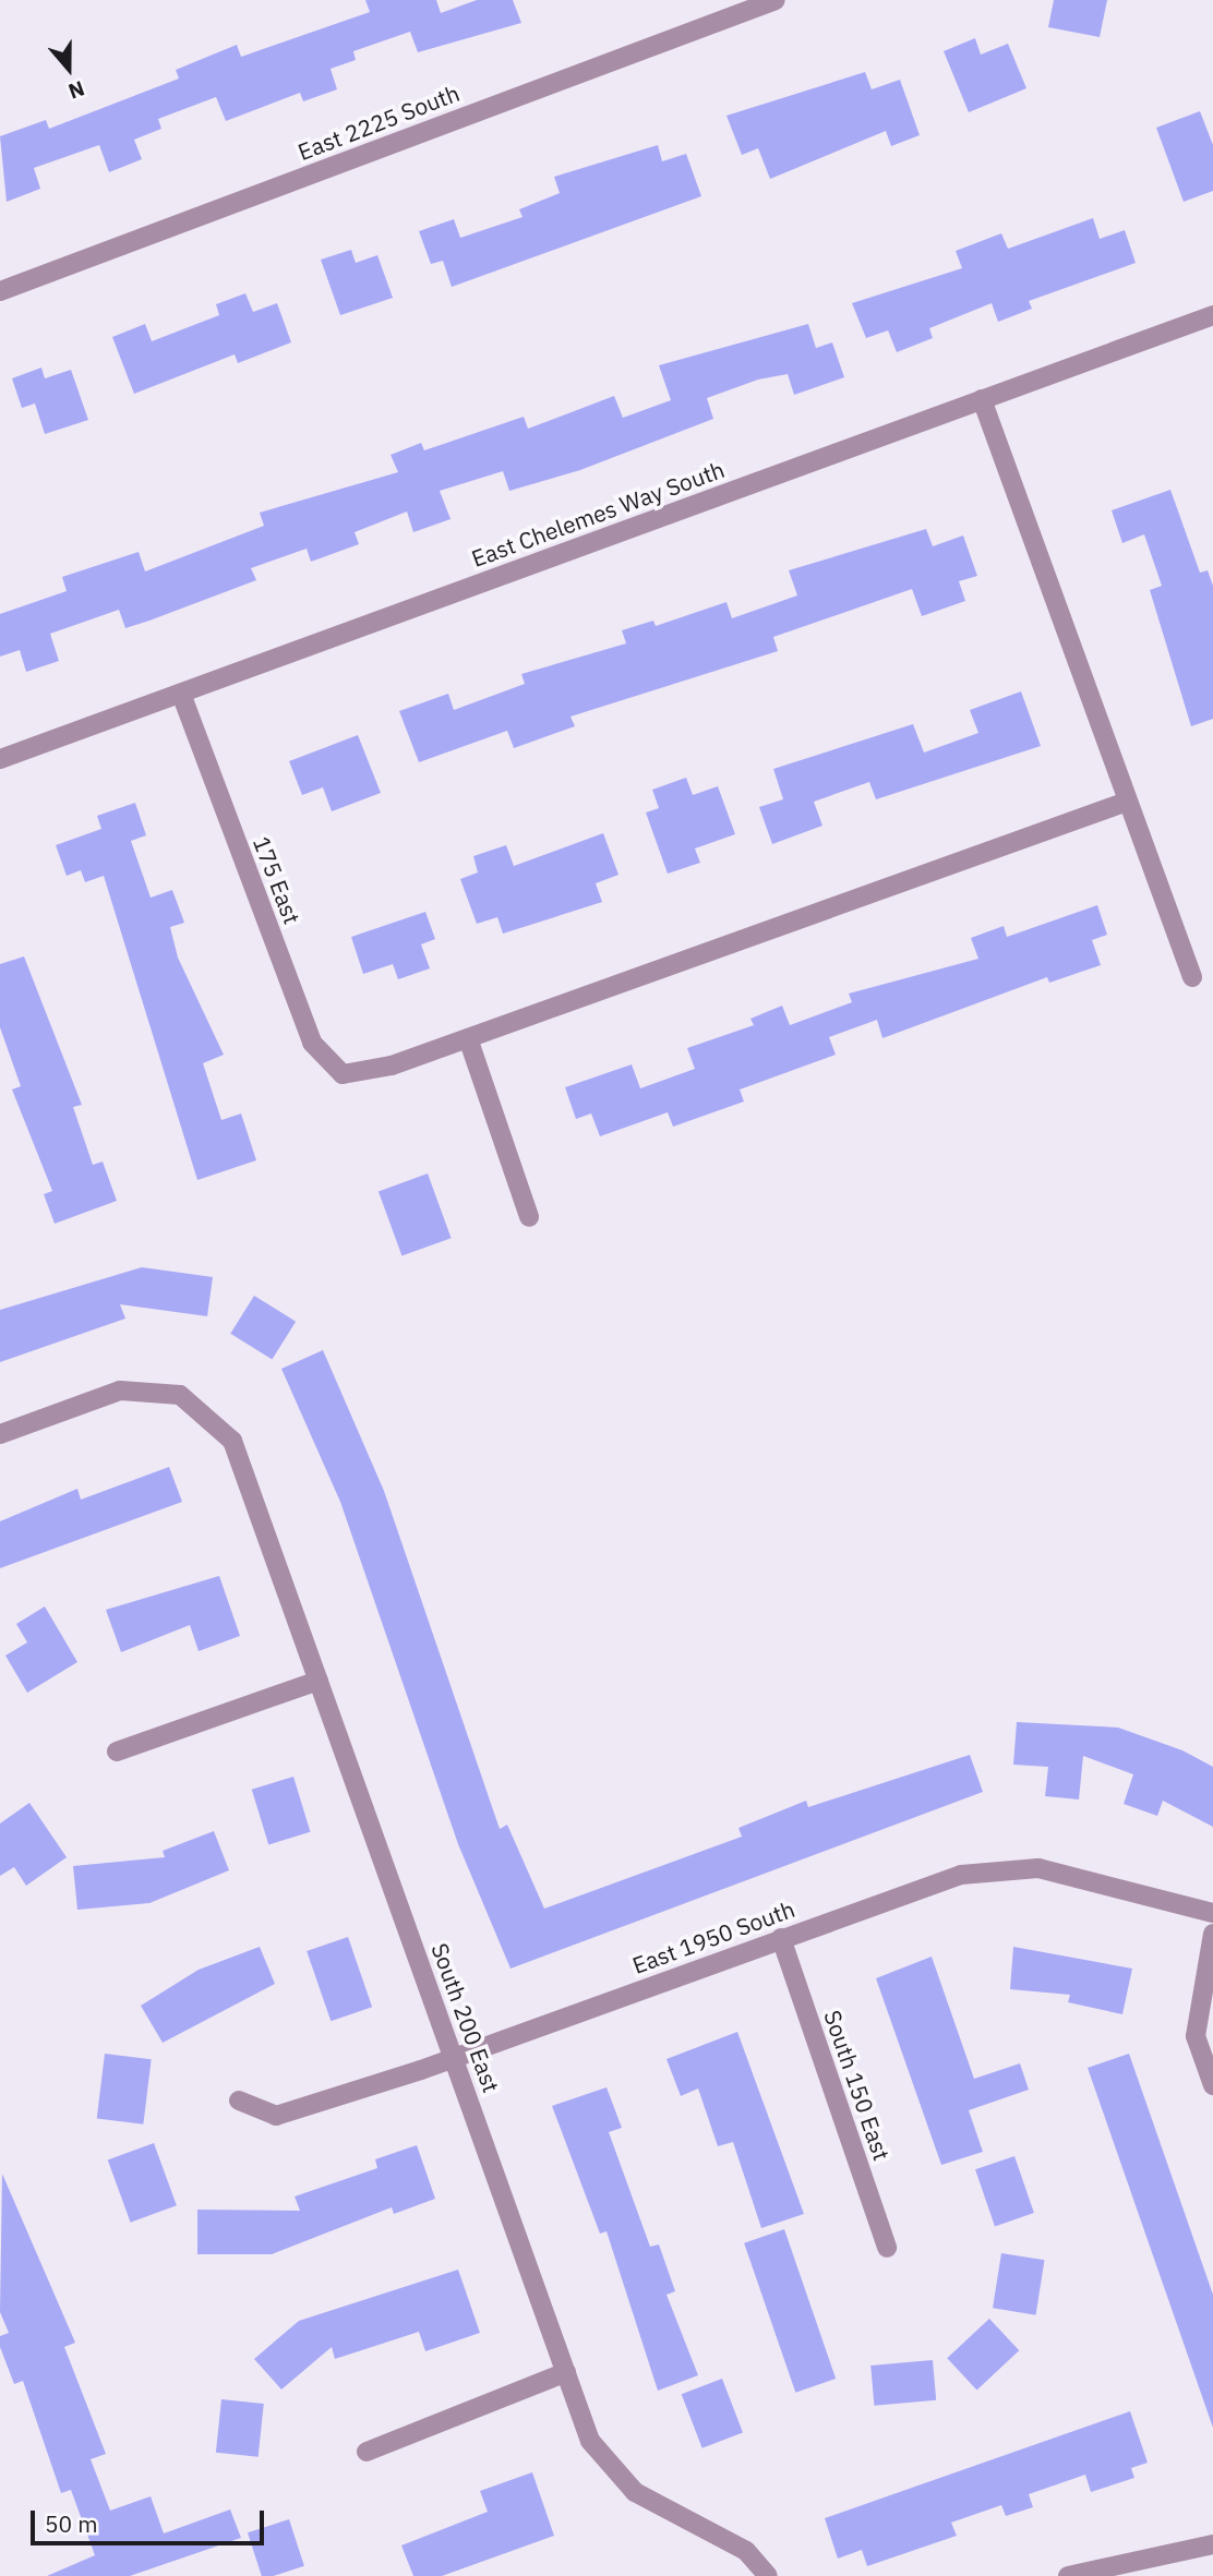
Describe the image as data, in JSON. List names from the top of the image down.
{
  "streets": {
    "street": [
      "East 2225 South",
      "East Chelemes Way South",
      "175 East",
      "East 1950 South",
      "South 200 East",
      "South 150 East"
    ]
  },
  "crossings": [
    ["East Chelemes Way South", "175 East"],
    ["East 1950 South", "South 200 East"],
    ["East 1950 South", "South 150 East"]
  ],
  "scale_bar": "50 m",
  "north": "bottom"
}
